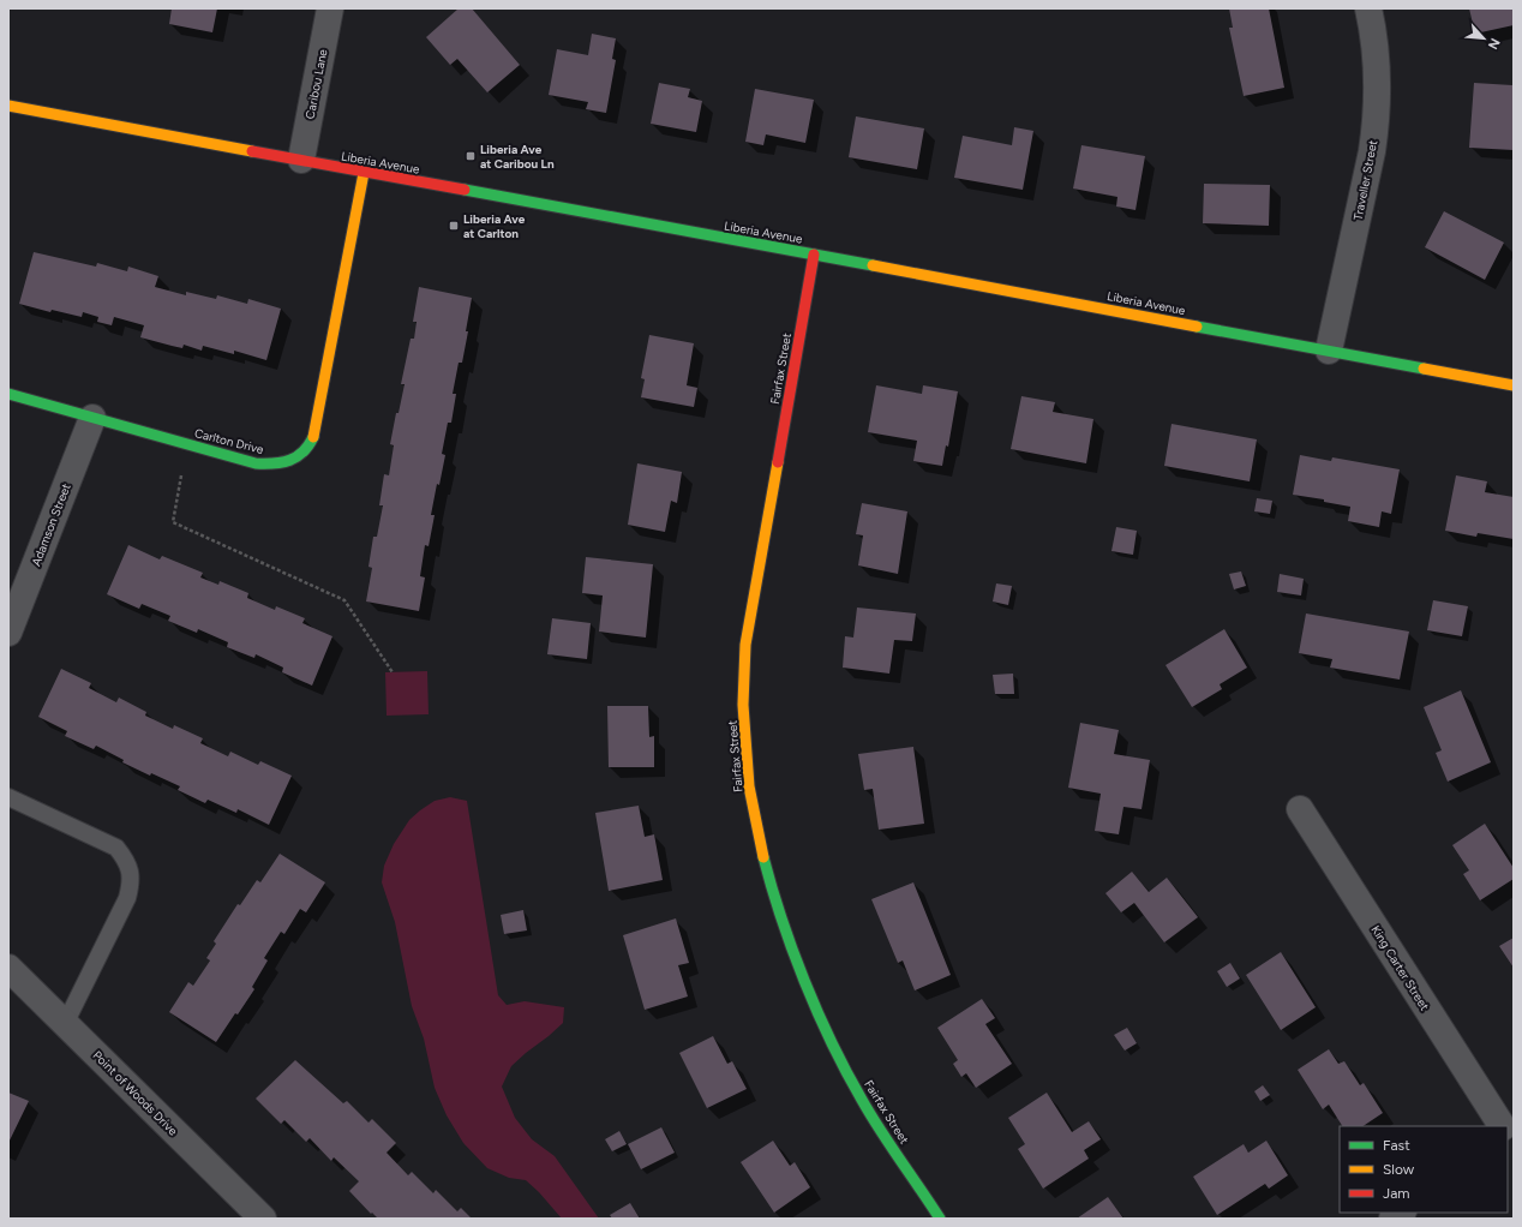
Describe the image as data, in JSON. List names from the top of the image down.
{
  "streets": {
    "street": [
      "Caribou Lane",
      "Liberia Avenue",
      "Traveller Street",
      "Fairfax Street",
      "Carlton Drive",
      "Adamson Street",
      "King Carter Street",
      "Point of Woods Drive"
    ]
  },
  "crossings": [
    ["Caribou Lane", "Liberia Avenue"],
    ["Liberia Avenue", "Traveller Street"],
    ["Liberia Avenue", "Fairfax Street"],
    ["Liberia Avenue", "Carlton Drive"],
    ["Carlton Drive", "Adamson Street"]
  ],
  "places": {
    "transit": ["Liberia Ave at Caribou Ln", "Liberia Ave at Carlton"]
  },
  "legend": ["Fast", "Slow", "Jam"],
  "north": "bottom right"
}
